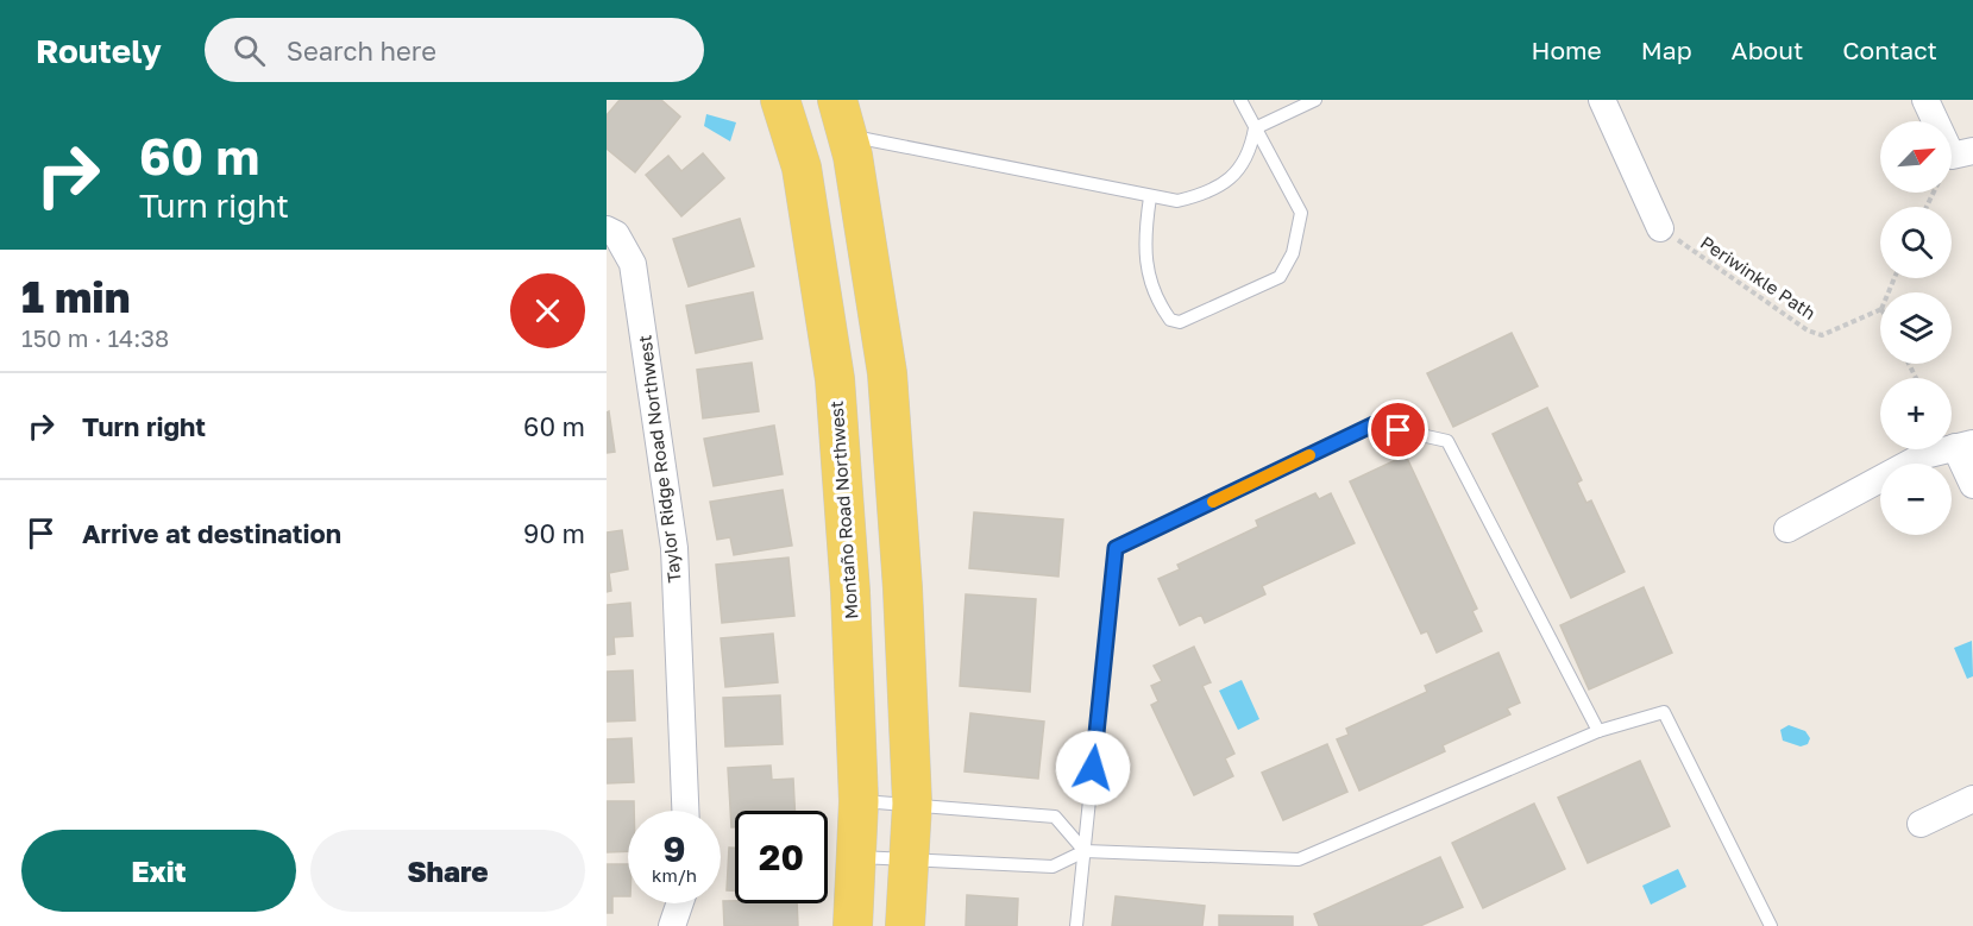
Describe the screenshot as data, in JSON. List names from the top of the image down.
{
  "streets": {
    "main road": ["Montaño Road Northwest"],
    "street": ["Taylor Ridge Road Northwest"],
    "path": ["Periwinkle Path"]
  },
  "north": "top right",
  "page": {
    "header": "Routely",
    "search": "Search here",
    "nav": [
      "Home",
      "Map",
      "About",
      "Contact"
    ],
    "turn": ["60 m", "Turn right"],
    "map_buttons": ["+", "−"],
    "heading": ["1 min", "150 m · 14:38"],
    "list": [
      {
        "name": "Turn right",
        "value": "60 m"
      },
      {
        "name": "Arrive at destination",
        "value": "90 m"
      }
    ],
    "speed": "9 km/h",
    "limit": "20",
    "buttons": ["Exit", "Share"]
  }
}
